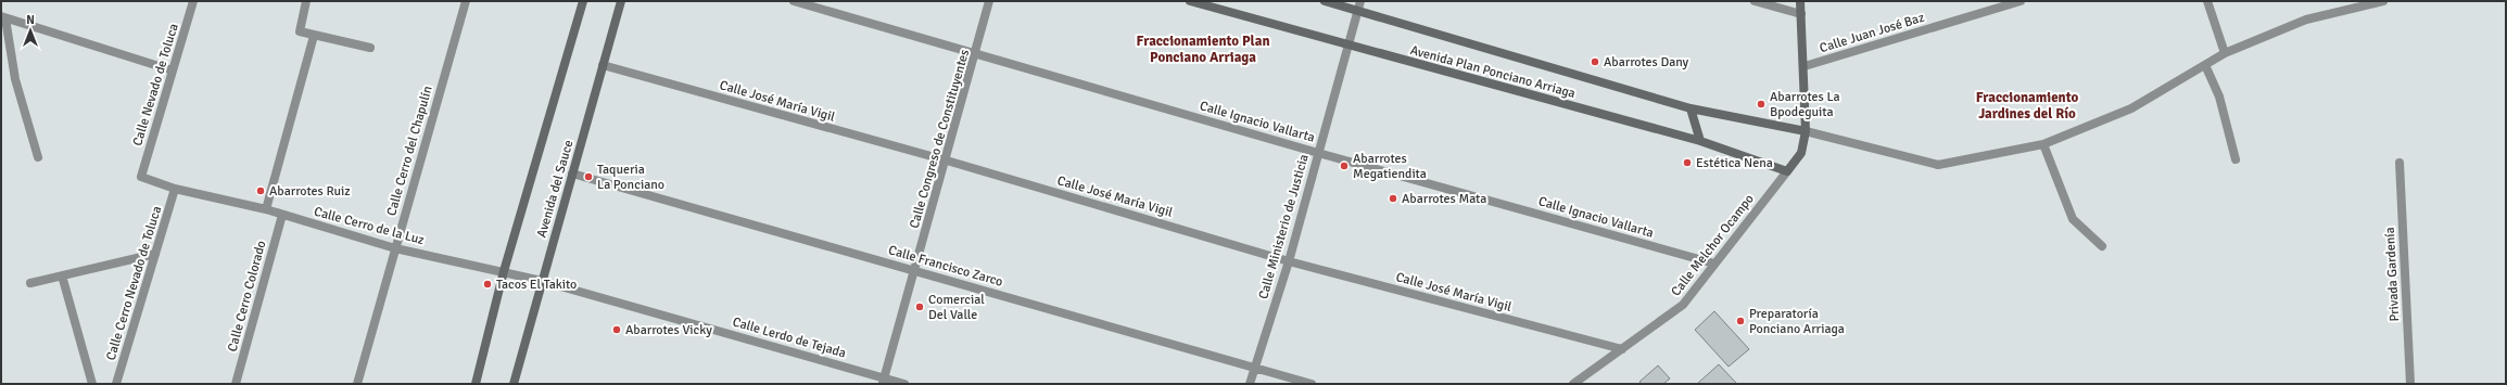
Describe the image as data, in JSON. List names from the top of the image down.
{
  "streets": {
    "street": [
      "Calle Juan José Baz",
      "Avenida Plan Ponciano Arriaga",
      "Calle Nevado de Toluca",
      "Calle José María Vigil",
      "Calle Ignacio Vallarta",
      "Calle Congreso de Constituyentes",
      "Calle Cerro del Chapulín",
      "Avenida del Sauce",
      "Calle Cerro de la Luz",
      "Calle Ministerio de Justicia",
      "Calle Melchor Ocampo",
      "Calle Francisco Zarco",
      "Privada Gardenía",
      "Calle Cerro Nevado de Toluca",
      "Calle Cerro Colorado",
      "Calle Lerdo de Tejada"
    ]
  },
  "crossings": [
    ["Calle Juan José Baz", "Calle Melchor Ocampo"],
    ["Avenida Plan Ponciano Arriaga", "Calle Ministerio de Justicia"],
    ["Avenida Plan Ponciano Arriaga", "Calle Melchor Ocampo"],
    ["Calle Nevado de Toluca", "Calle Cerro de la Luz"],
    ["Calle José María Vigil", "Calle Congreso de Constituyentes"],
    ["Calle José María Vigil", "Avenida del Sauce"],
    ["Calle José María Vigil", "Calle Ministerio de Justicia"],
    ["Calle José María Vigil", "Calle Melchor Ocampo"],
    ["Calle Ignacio Vallarta", "Calle Congreso de Constituyentes"],
    ["Calle Ignacio Vallarta", "Calle Ministerio de Justicia"],
    ["Calle Ignacio Vallarta", "Calle Melchor Ocampo"],
    ["Calle Congreso de Constituyentes", "Calle Francisco Zarco"],
    ["Calle Congreso de Constituyentes", "Calle Lerdo de Tejada"],
    ["Calle Cerro del Chapulín", "Calle Cerro de la Luz"],
    ["Avenida del Sauce", "Calle Cerro de la Luz"],
    ["Avenida del Sauce", "Calle Francisco Zarco"],
    ["Avenida del Sauce", "Calle Lerdo de Tejada"],
    ["Calle Cerro de la Luz", "Calle Cerro Nevado de Toluca"],
    ["Calle Cerro de la Luz", "Calle Cerro Colorado"],
    ["Calle Cerro de la Luz", "Calle Lerdo de Tejada"],
    ["Calle Ministerio de Justicia", "Calle Francisco Zarco"]
  ],
  "districts": ["Fraccionamiento Plan Ponciano Arriaga", "Fraccionamiento Jardines del Río"],
  "places": [
    "Abarrotes Dany",
    "Abarrotes La Bpodeguita",
    "Estética Nena",
    "Abarrotes Megatiendita",
    "Taqueria La Ponciano",
    "Abarrotes Ruiz",
    "Abarrotes Mata",
    "Tacos El Takito",
    "Comercial Del Valle",
    "Preparatoría Ponciano Arriaga",
    "Abarrotes Vicky"
  ],
  "north": "top"
}
